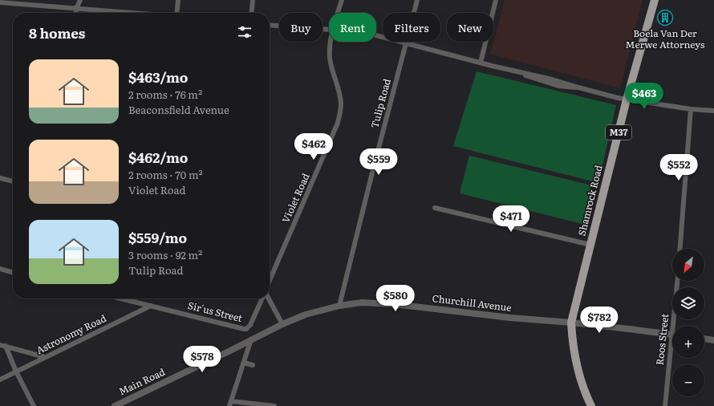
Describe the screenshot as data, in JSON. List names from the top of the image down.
{
  "streets": {
    "main road": ["M37", "Shamrock Road"],
    "street": [
      "Tulip Road",
      "Violet Road",
      "Churchill Avenue",
      "Sir'us Street",
      "Astronomy Road",
      "Roos Street",
      "Main Road"
    ]
  },
  "crossings": [
    ["Tulip Road", "Churchill Avenue"],
    ["Shamrock Road", "Churchill Avenue"],
    ["Churchill Avenue", "Main Road"],
    ["Sir'us Street", "Astronomy Road"]
  ],
  "places": {
    "building": ["Boela Van Der Merwe Attorneys"]
  },
  "north": "bottom left",
  "page": {
    "chip": [
      "Buy",
      "Rent",
      "Filters",
      "New"
    ],
    "heading": "8 homes",
    "list": [
      {
        "name": "$463/mo",
        "note": "2 rooms · 76 m² · Beaconsfield Avenue"
      },
      {
        "name": "$462/mo",
        "note": "2 rooms · 70 m² · Violet Road"
      },
      {
        "name": "$559/mo",
        "note": "3 rooms · 92 m² · Tulip Road"
      }
    ],
    "price": [
      "$463",
      "$462",
      "$559",
      "$552",
      "$471",
      "$580",
      "$782",
      "$578"
    ],
    "map_buttons": ["+", "−"]
  }
}
